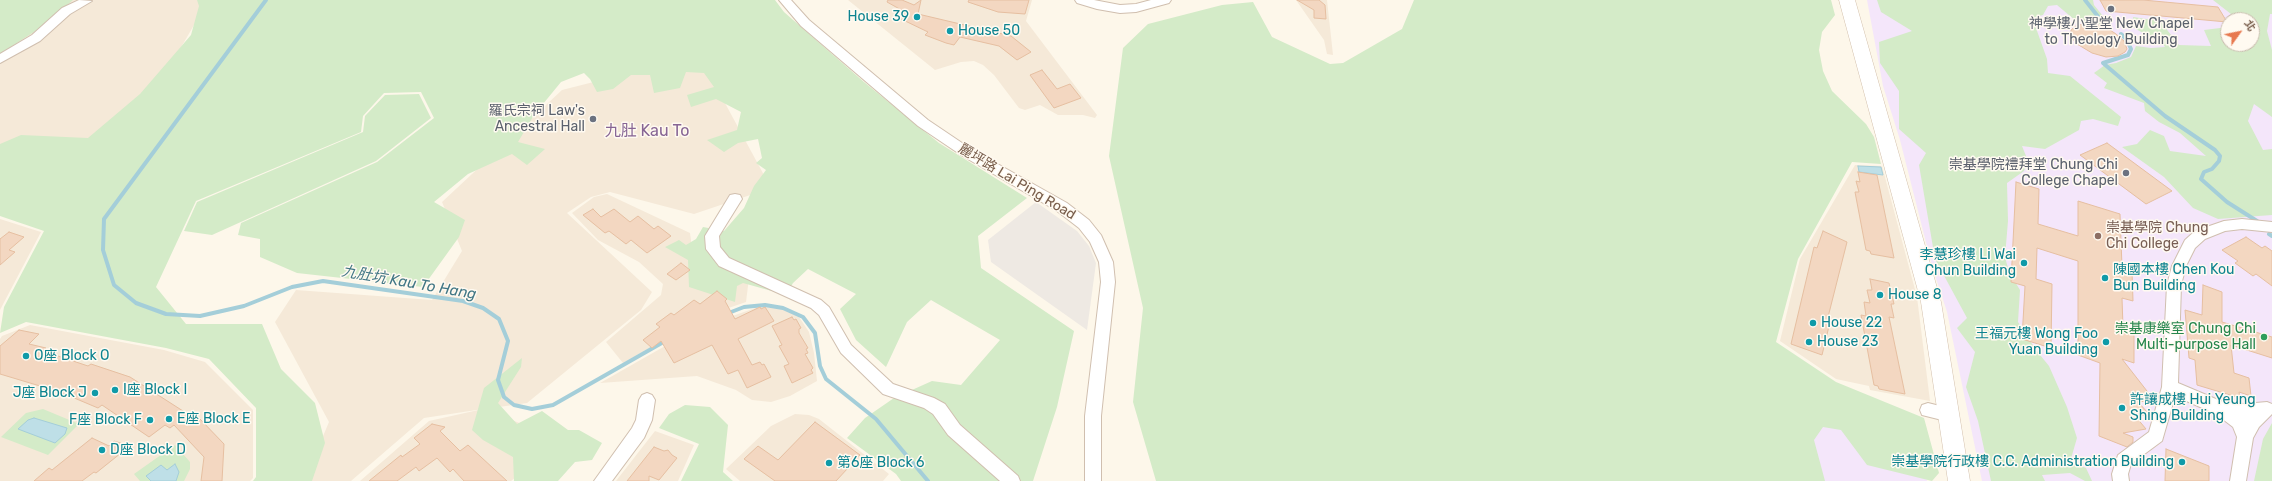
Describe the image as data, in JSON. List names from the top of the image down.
{
  "streets": {
    "street": ["麗坪路 Lai Ping Road"]
  },
  "districts": ["九肚 Kau To"],
  "water": ["九肚坑 Kau To Hang"],
  "places": [
    "神學樓小聖堂 New Chapel to Theology Building",
    "House 39",
    "House 50",
    "羅氏宗祠 Law's Ancestral Hall",
    "崇基學院禮拜堂 Chung Chi College Chapel",
    "崇基學院 Chung Chi College",
    "李慧珍樓 Li Wai Chun Building",
    "陳國本樓 Chen Kou Bun Building",
    "House 8",
    "House 22",
    "崇基康樂室 Chung Chi Multi-purpose Hall",
    "House 23",
    "王福元樓 Wong Foo Yuan Building",
    "O座 Block O",
    "I座 Block I",
    "J座 Block J",
    "許讓成樓 Hui Yeung Shing Building",
    "E座 Block E",
    "F座 Block F",
    "D座 Block D",
    "崇基學院行政樓 C.C. Administration Building",
    "第6座 Block 6"
  ],
  "north": "top right"
}
